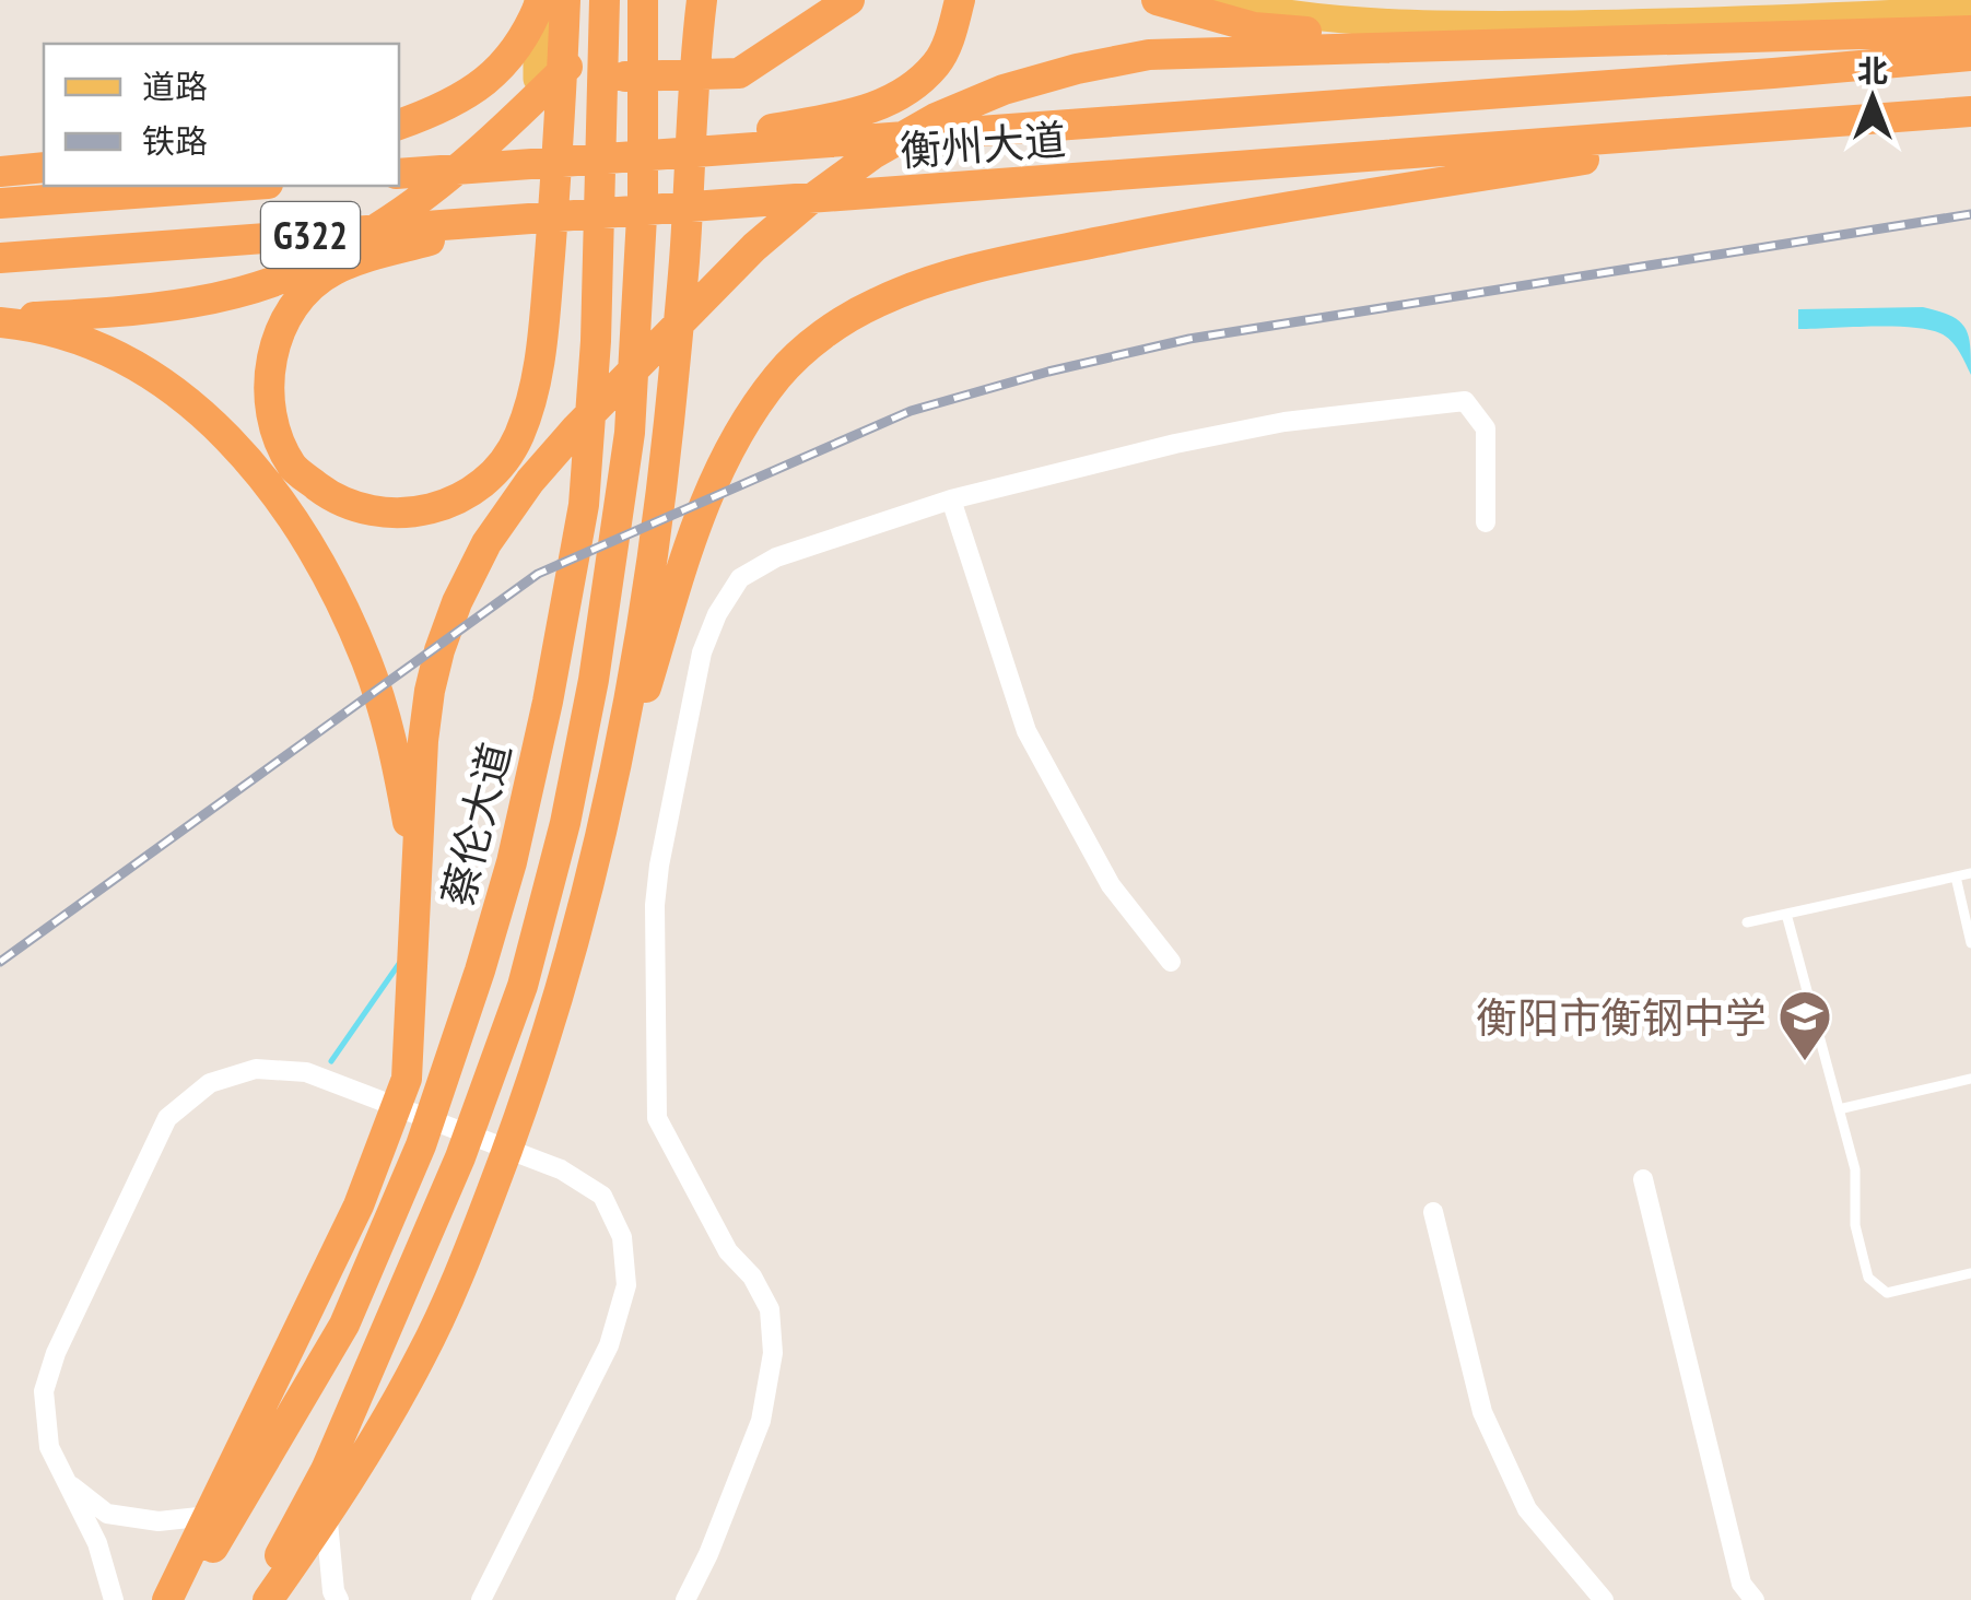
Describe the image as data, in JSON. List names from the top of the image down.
{
  "streets": {
    "highway": ["衡州大道", "G322", "蔡伦大道"]
  },
  "places": {
    "school or university": ["衡阳市衡钢中学"]
  },
  "legend": ["道路", "铁路"],
  "north": "top"
}
